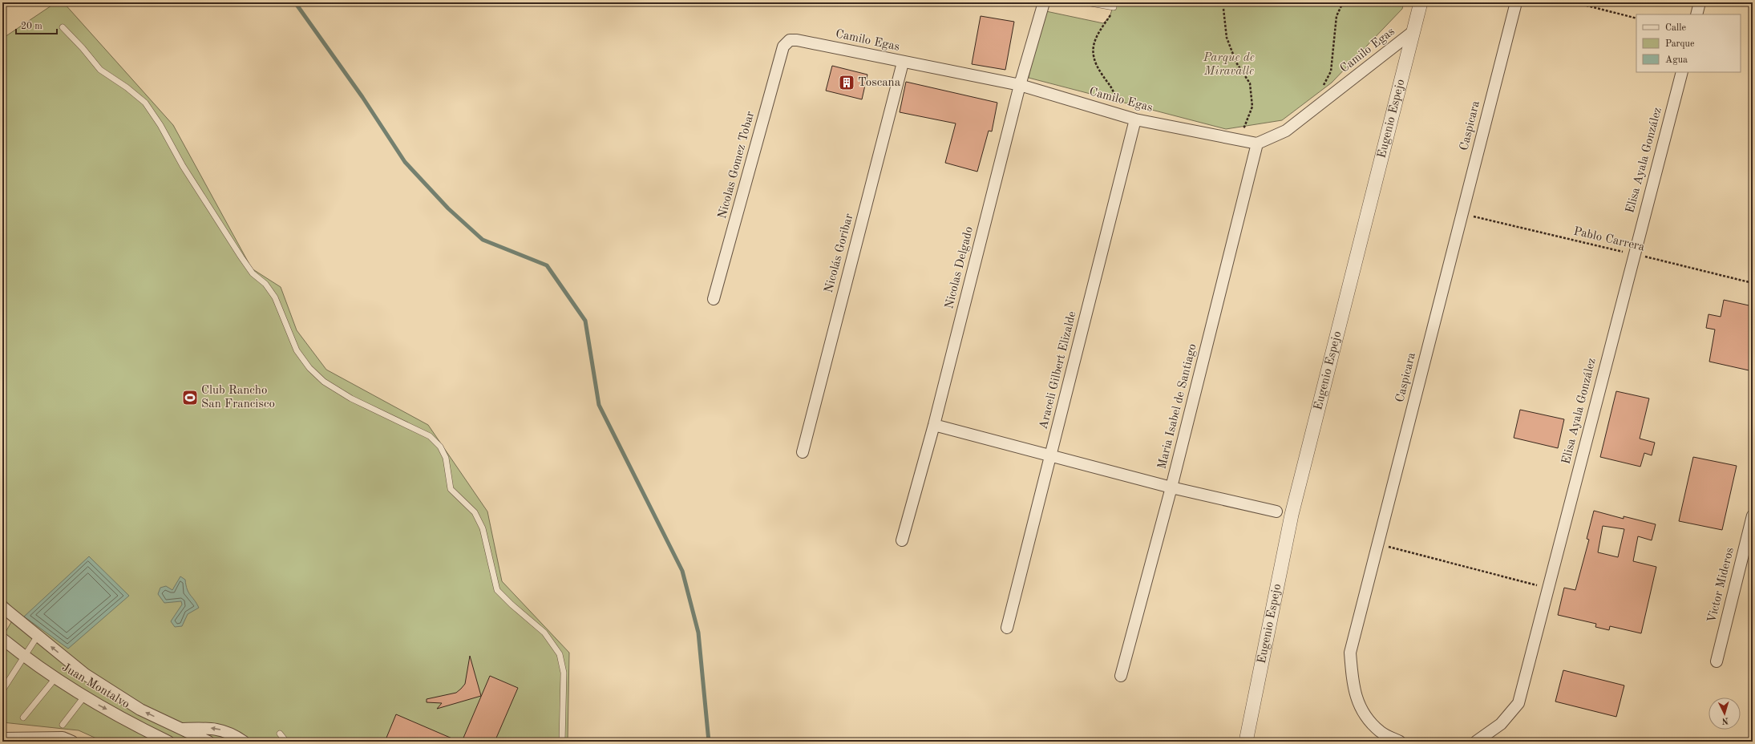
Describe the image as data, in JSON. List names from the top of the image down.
{
  "streets": {
    "street": [
      "Camilo Egas",
      "Eugenio Espejo",
      "Caspicara",
      "Elisa Ayala González",
      "Nicolas Gomez Tobar",
      "Nicolás Goribar",
      "Nicolas Delgado",
      "Araceli Gilbert Elizalde",
      "Maria Isabel de Santiago",
      "Victor Mideros",
      "Juan Montalvo"
    ],
    "path": ["Pablo Carrera"]
  },
  "crossings": [
    ["Camilo Egas", "Eugenio Espejo"],
    ["Camilo Egas", "Nicolas Gomez Tobar"],
    ["Camilo Egas", "Nicolás Goribar"],
    ["Camilo Egas", "Nicolas Delgado"],
    ["Camilo Egas", "Araceli Gilbert Elizalde"],
    ["Camilo Egas", "Maria Isabel de Santiago"],
    ["Caspicara", "Pablo Carrera"],
    ["Elisa Ayala González", "Pablo Carrera"]
  ],
  "parks": ["Parque de Miravalle"],
  "places": {
    "building": ["Toscana"],
    "sports": ["Club Rancho San Francisco"]
  },
  "legend": ["Calle", "Parque", "Agua"],
  "scale_bar": "20 m",
  "north": "bottom"
}
